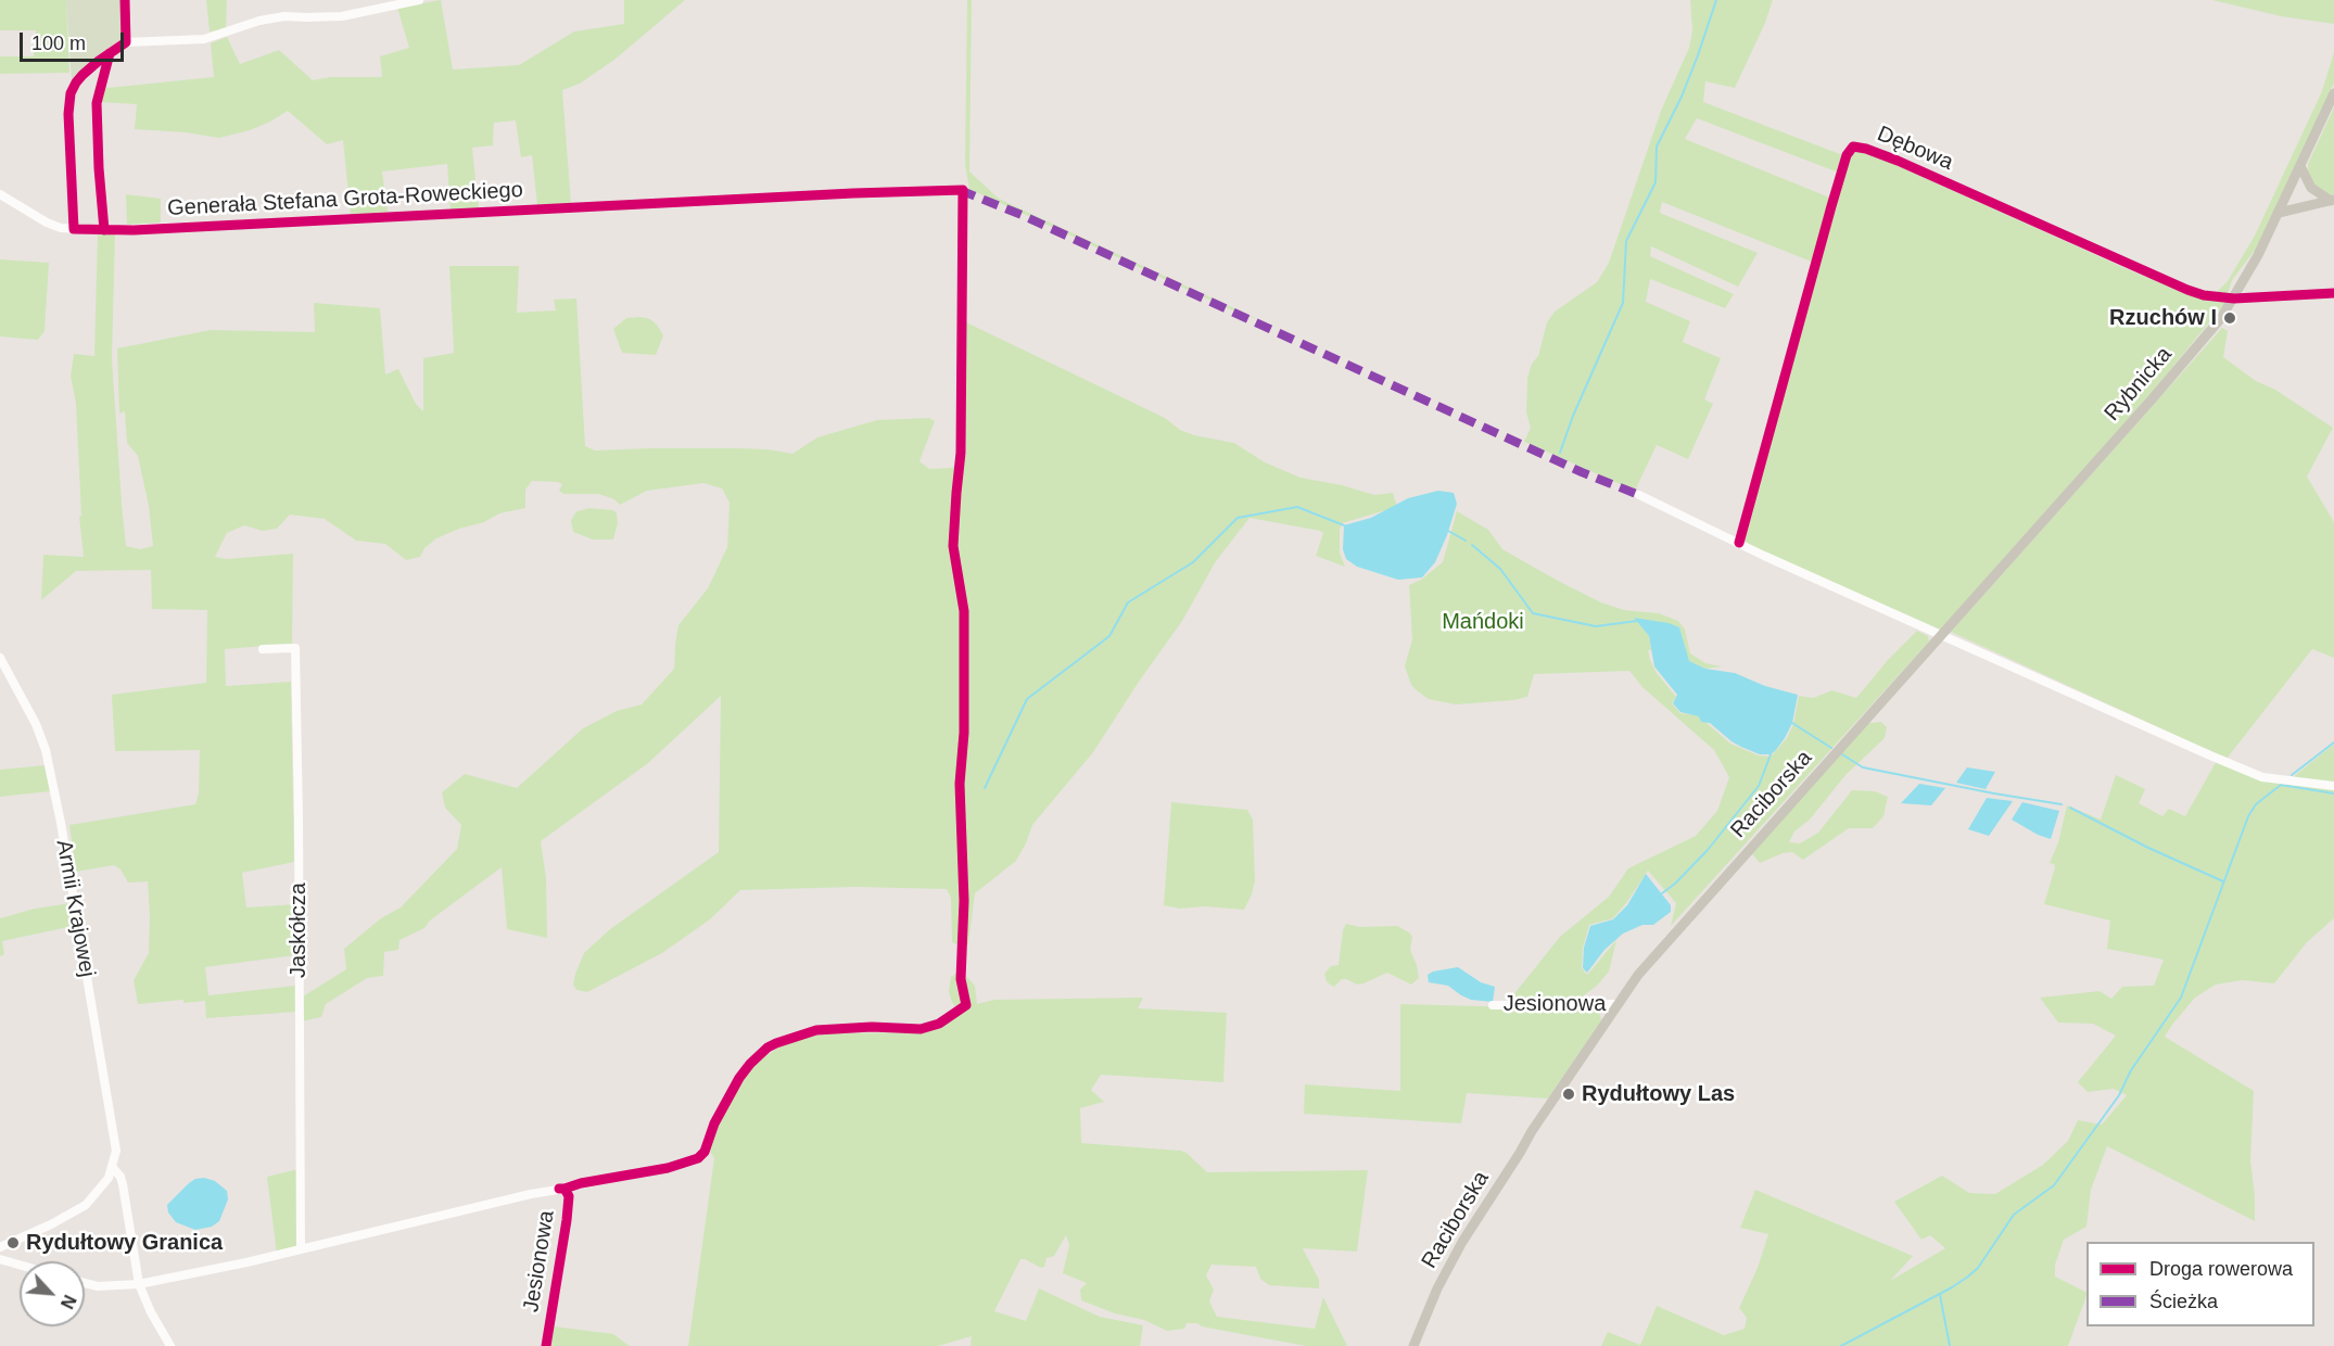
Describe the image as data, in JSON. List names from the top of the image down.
{
  "streets": {
    "main road": ["Rybnicka", "Raciborska"],
    "street": [
      "Dębowa",
      "Generała Stefana Grota-Roweckiego",
      "Armii Krajowej",
      "Jaskółcza",
      "Jesionowa"
    ]
  },
  "crossings": [
    ["Dębowa", "Rybnicka"],
    ["Rybnicka", "Raciborska"],
    ["Raciborska", "Jesionowa"],
    ["Jaskółcza", "Jesionowa"]
  ],
  "parks": ["Mańdoki"],
  "places": ["Rzuchów I", "Rydułtowy Las", "Rydułtowy Granica"],
  "legend": ["Droga rowerowa", "Ścieżka"],
  "scale_bar": "100 m",
  "north": "bottom right"
}
